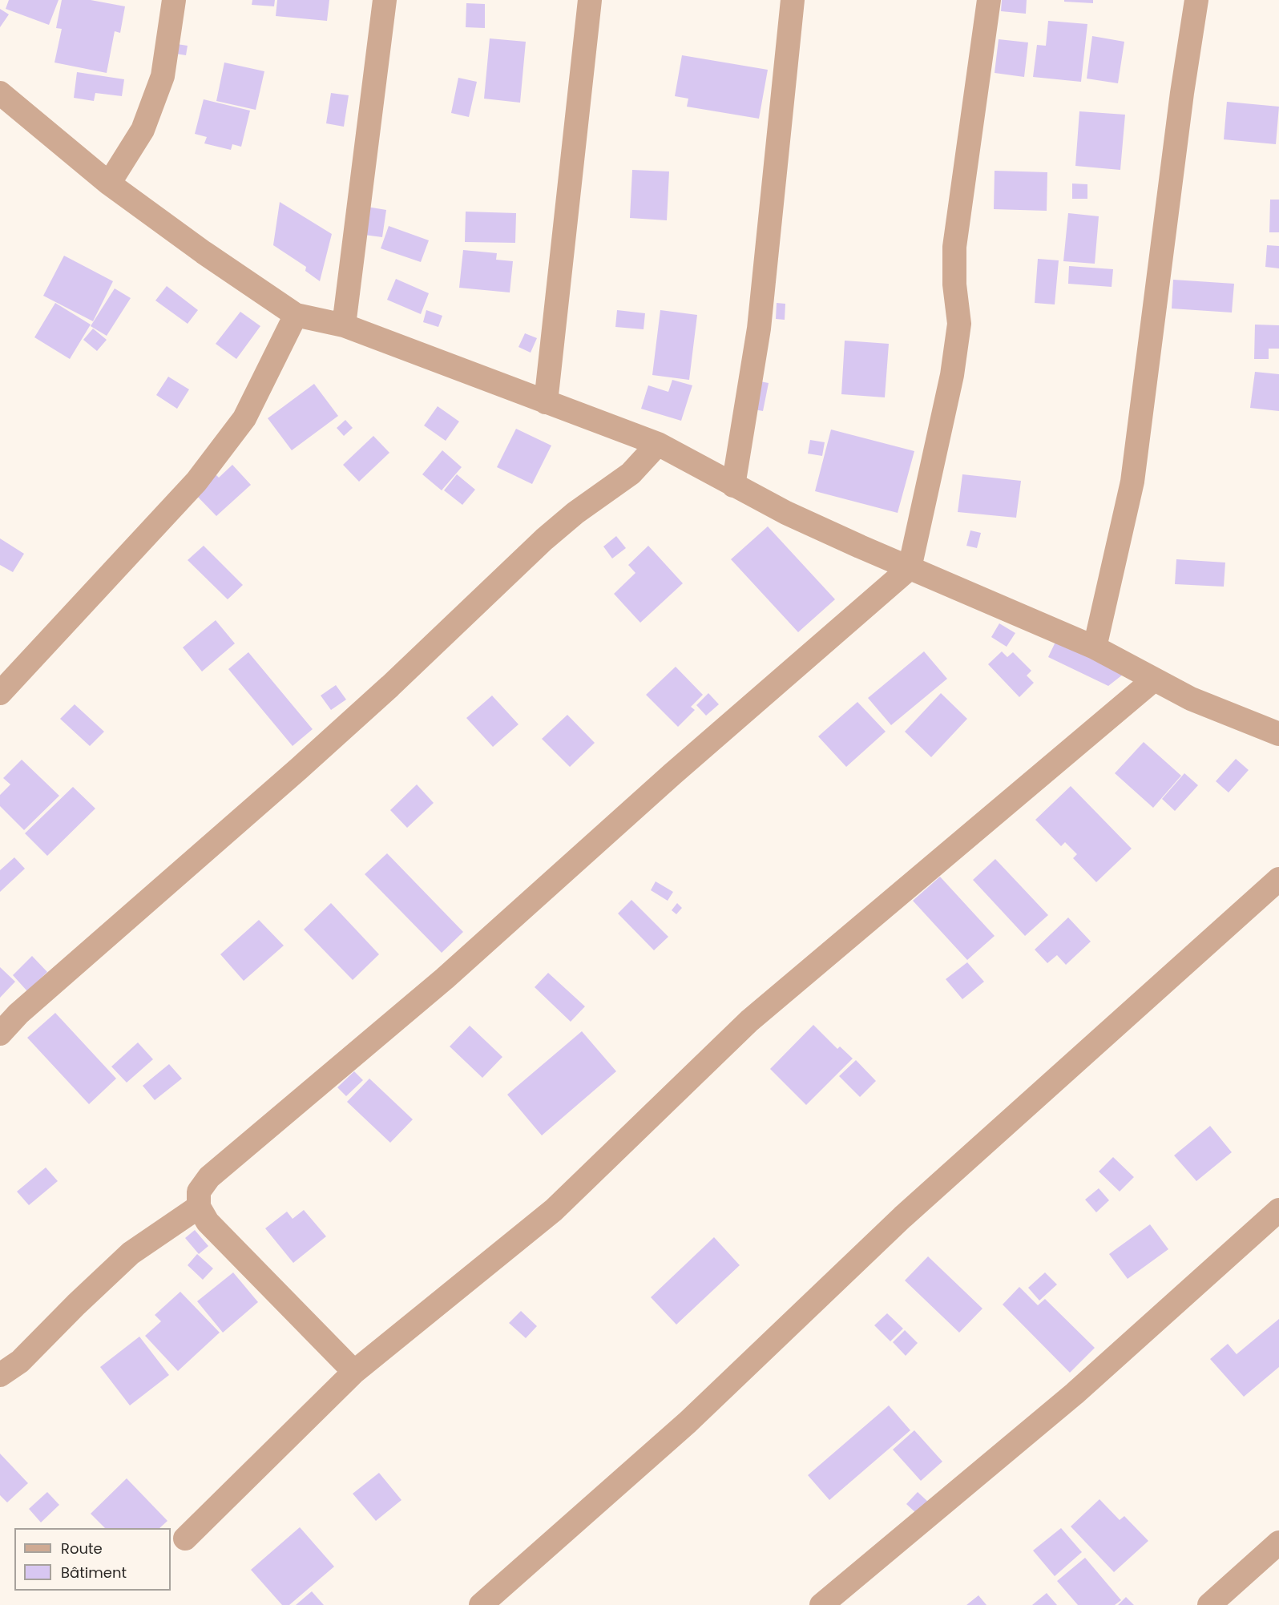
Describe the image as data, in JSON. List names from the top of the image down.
{
  "legend": ["Route", "Bâtiment"]
}
